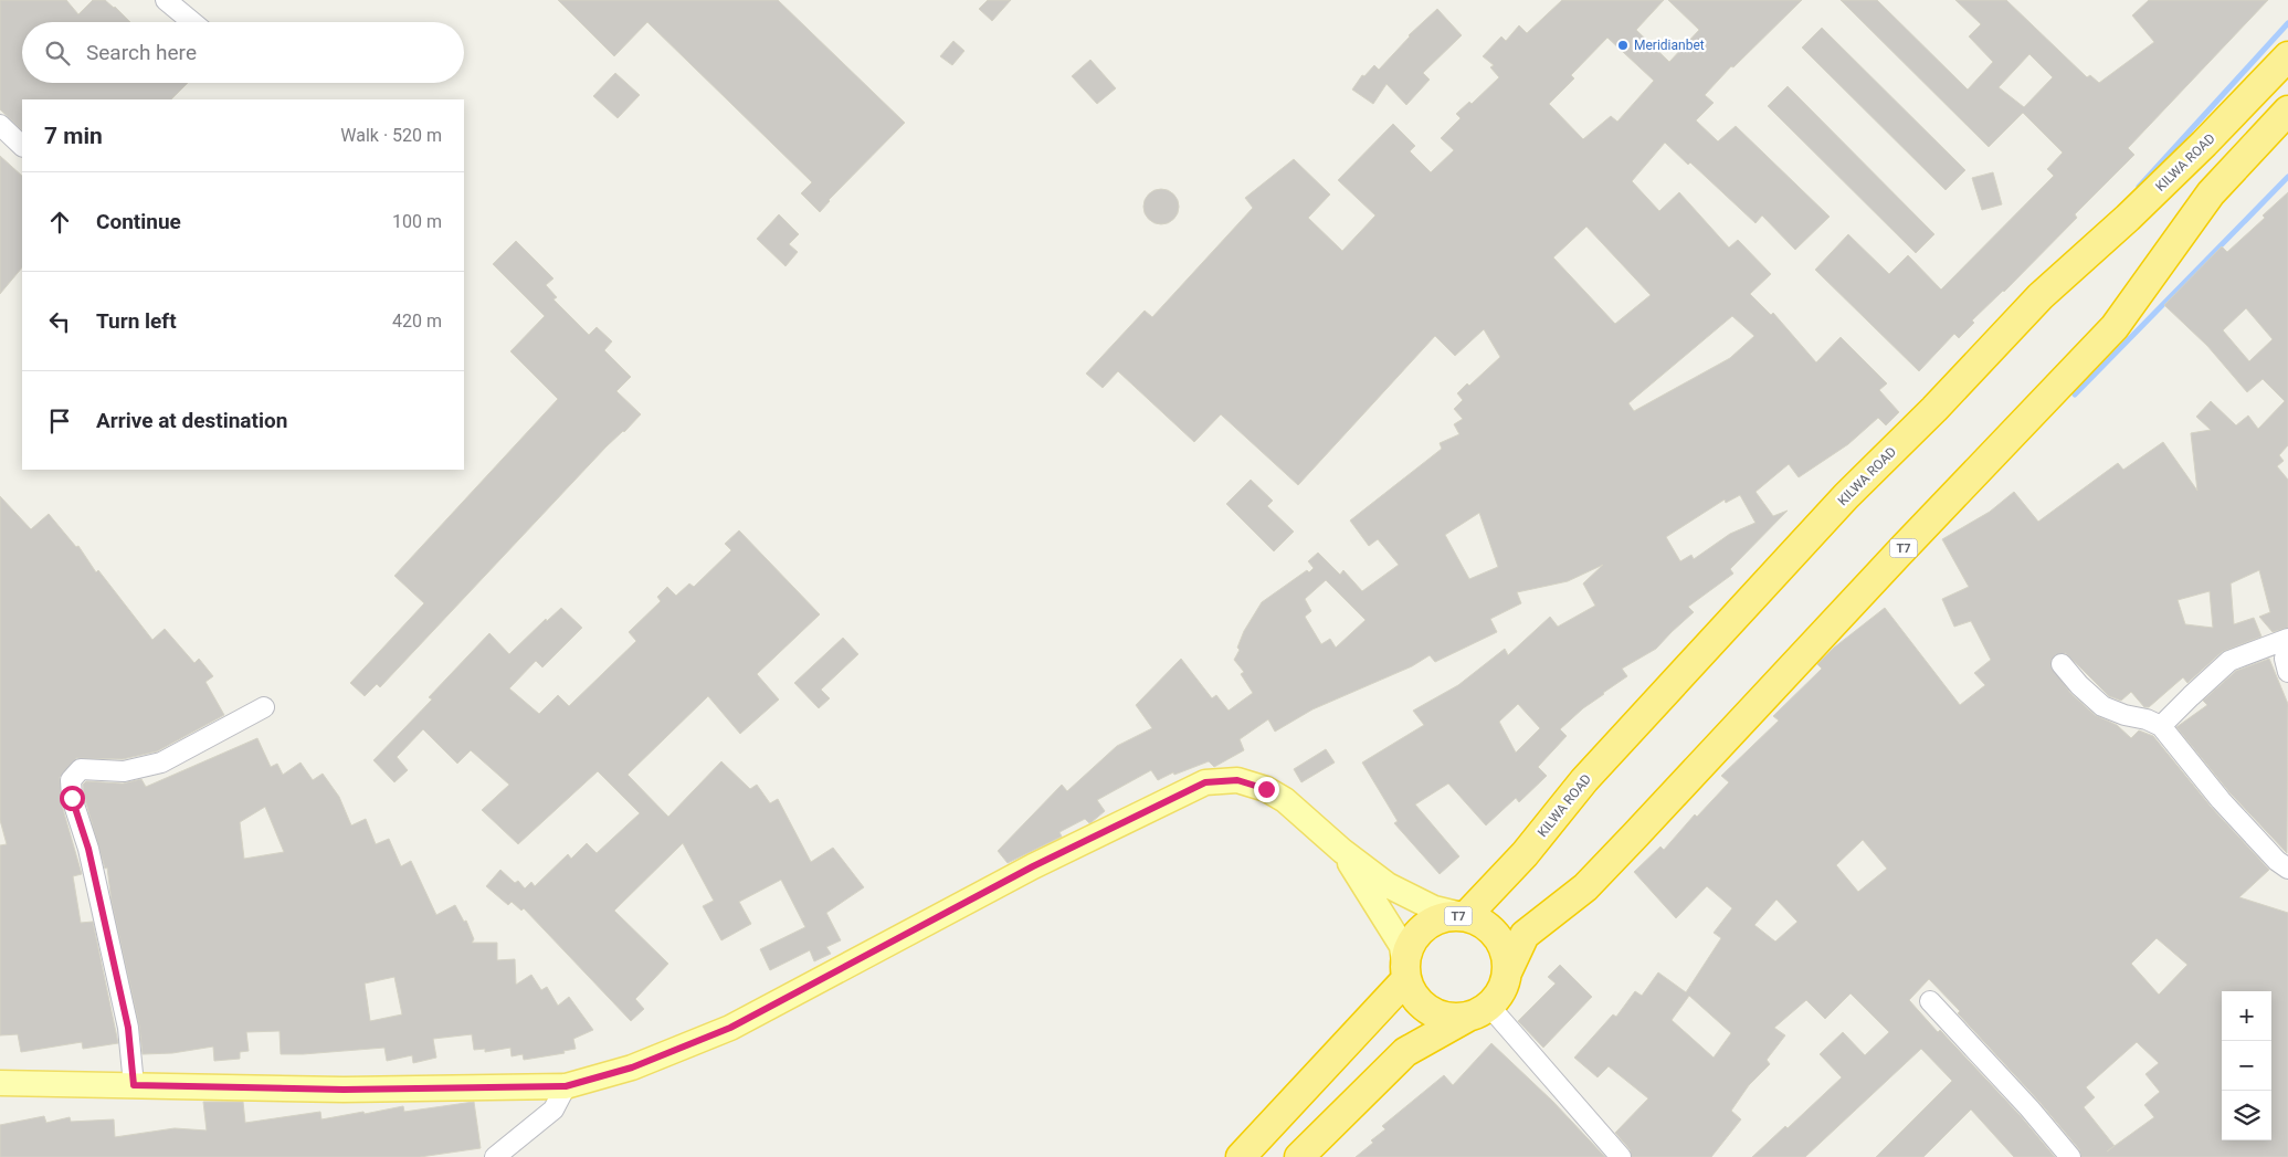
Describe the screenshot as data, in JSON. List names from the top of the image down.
{
  "streets": {
    "highway": ["KILWA ROAD", "T7"]
  },
  "crossings": [
    ["KILWA ROAD", "T7"]
  ],
  "places": ["Meridianbet"],
  "page": {
    "search": "Search here",
    "heading": ["7 min", "Walk · 520 m"],
    "list": [
      ["Continue", "100 m"],
      ["Turn left", "420 m"],
      "Arrive at destination"
    ],
    "map_buttons": ["+", "−"]
  }
}
